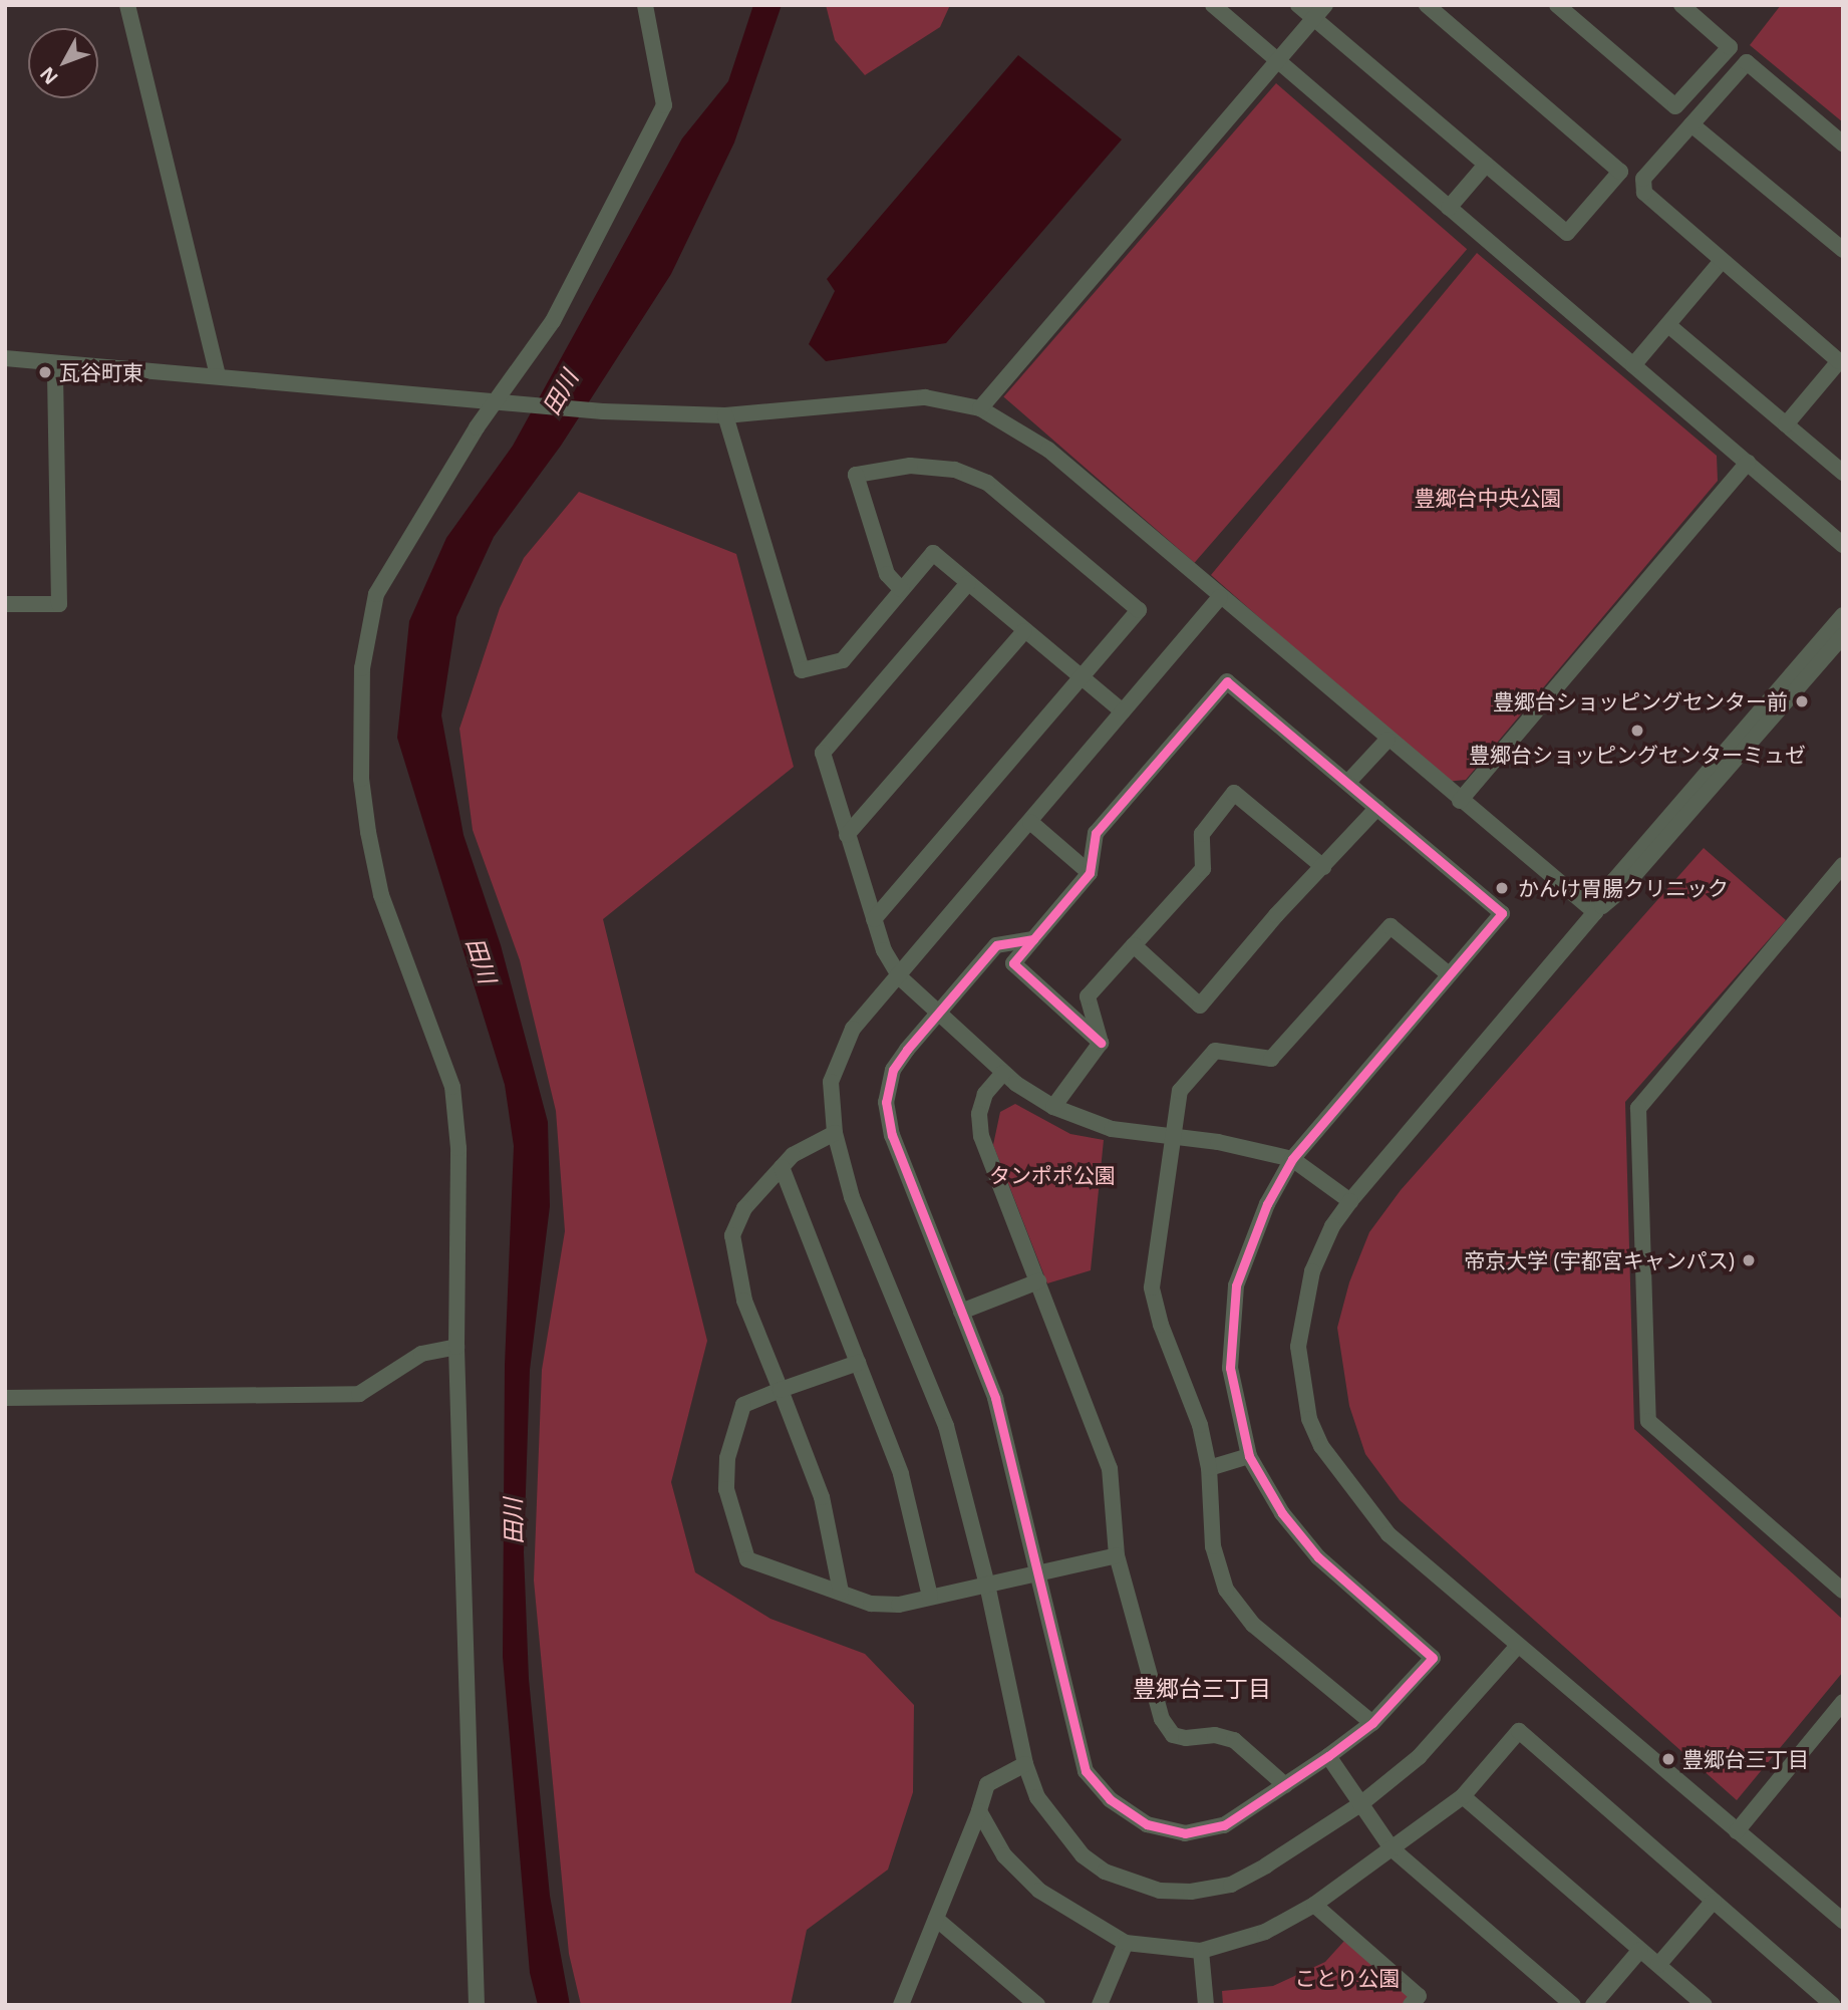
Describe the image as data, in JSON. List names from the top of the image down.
{
  "districts": ["豊郷台三丁目"],
  "water": ["田川"],
  "parks": ["豊郷台中央公園", "タンポポ公園", "ことり公園"],
  "places": [
    "瓦谷町東",
    "豊郷台ショッピングセンター前",
    "豊郷台ショッピングセンターミュゼ",
    "かんけ胃腸クリニック",
    "帝京大学 (宇都宮キャンパス)",
    "豊郷台三丁目"
  ],
  "north": "bottom left"
}
